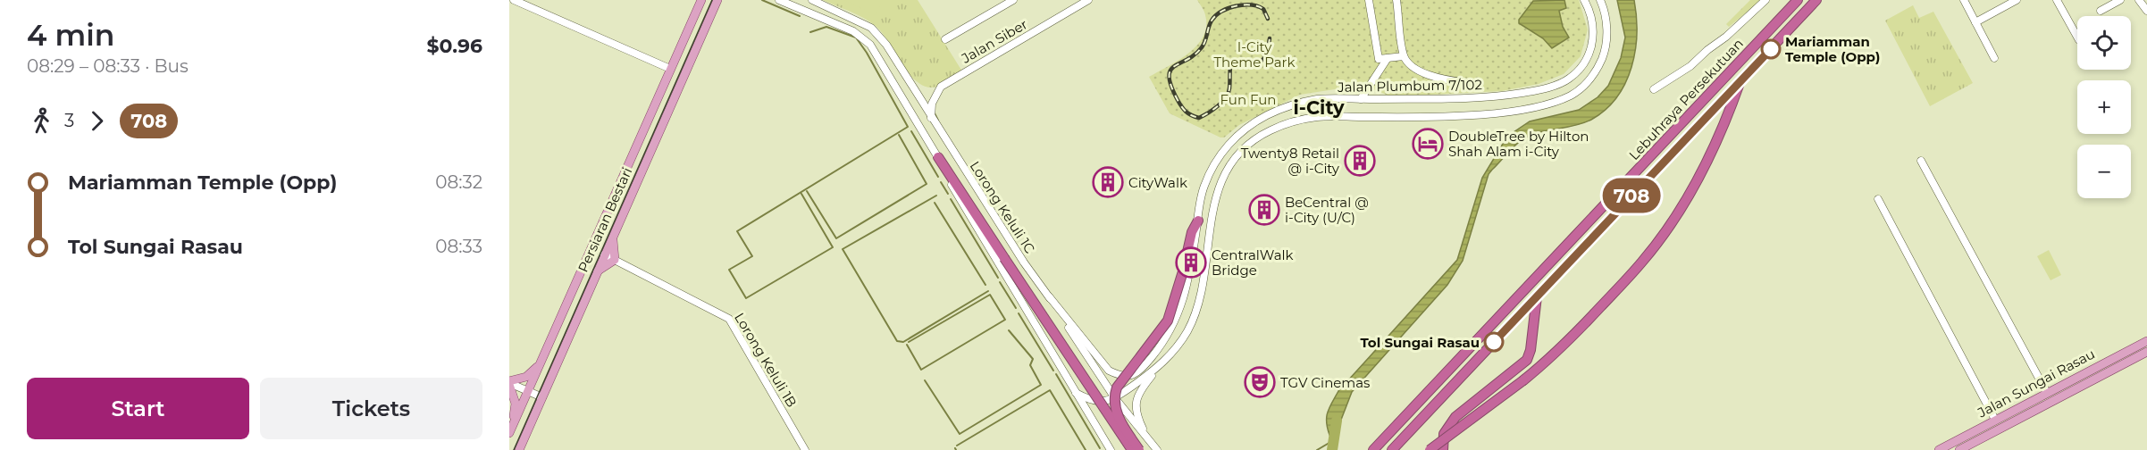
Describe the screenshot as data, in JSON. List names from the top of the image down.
{
  "streets": {
    "highway": ["Lebuhraya Persekutuan"],
    "main road": ["Persiaran Bestari", "Jalan Sungai Rasau"],
    "street": [
      "Jalan Siber",
      "Jalan Plumbum 7/102",
      "Lorong Keluli 1C",
      "Lorong Keluli 1B"
    ]
  },
  "crossings": [
    ["Jalan Siber", "Lorong Keluli 1C"],
    ["Jalan Plumbum 7/102", "Lorong Keluli 1C"],
    ["Persiaran Bestari", "Lorong Keluli 1B"]
  ],
  "districts": ["i-City"],
  "parks": ["I-City Theme Park", "Fun Fun"],
  "places": {
    "other": ["Mariamman Temple (Opp)", "Tol Sungai Rasau"],
    "hotel": ["DoubleTree by Hilton Shah Alam i-City"],
    "building": [
      "Twenty8 Retail @ i-City",
      "CityWalk",
      "BeCentral @ i-City (U/C)",
      "CentralWalk Bridge"
    ],
    "theatre": ["TGV Cinemas"]
  },
  "lines": ["bus line 708"],
  "page": {
    "heading": ["4 min", "08:29 – 08:33 · Bus", "$0.96"],
    "on_map": "708",
    "map_buttons": ["+", "−"],
    "legs": ["3", "708"],
    "list": [
      {
        "name": "Mariamman Temple (Opp)",
        "value": "08:32"
      },
      {
        "name": "Tol Sungai Rasau",
        "value": "08:33"
      }
    ],
    "buttons": ["Start", "Tickets"]
  }
}
